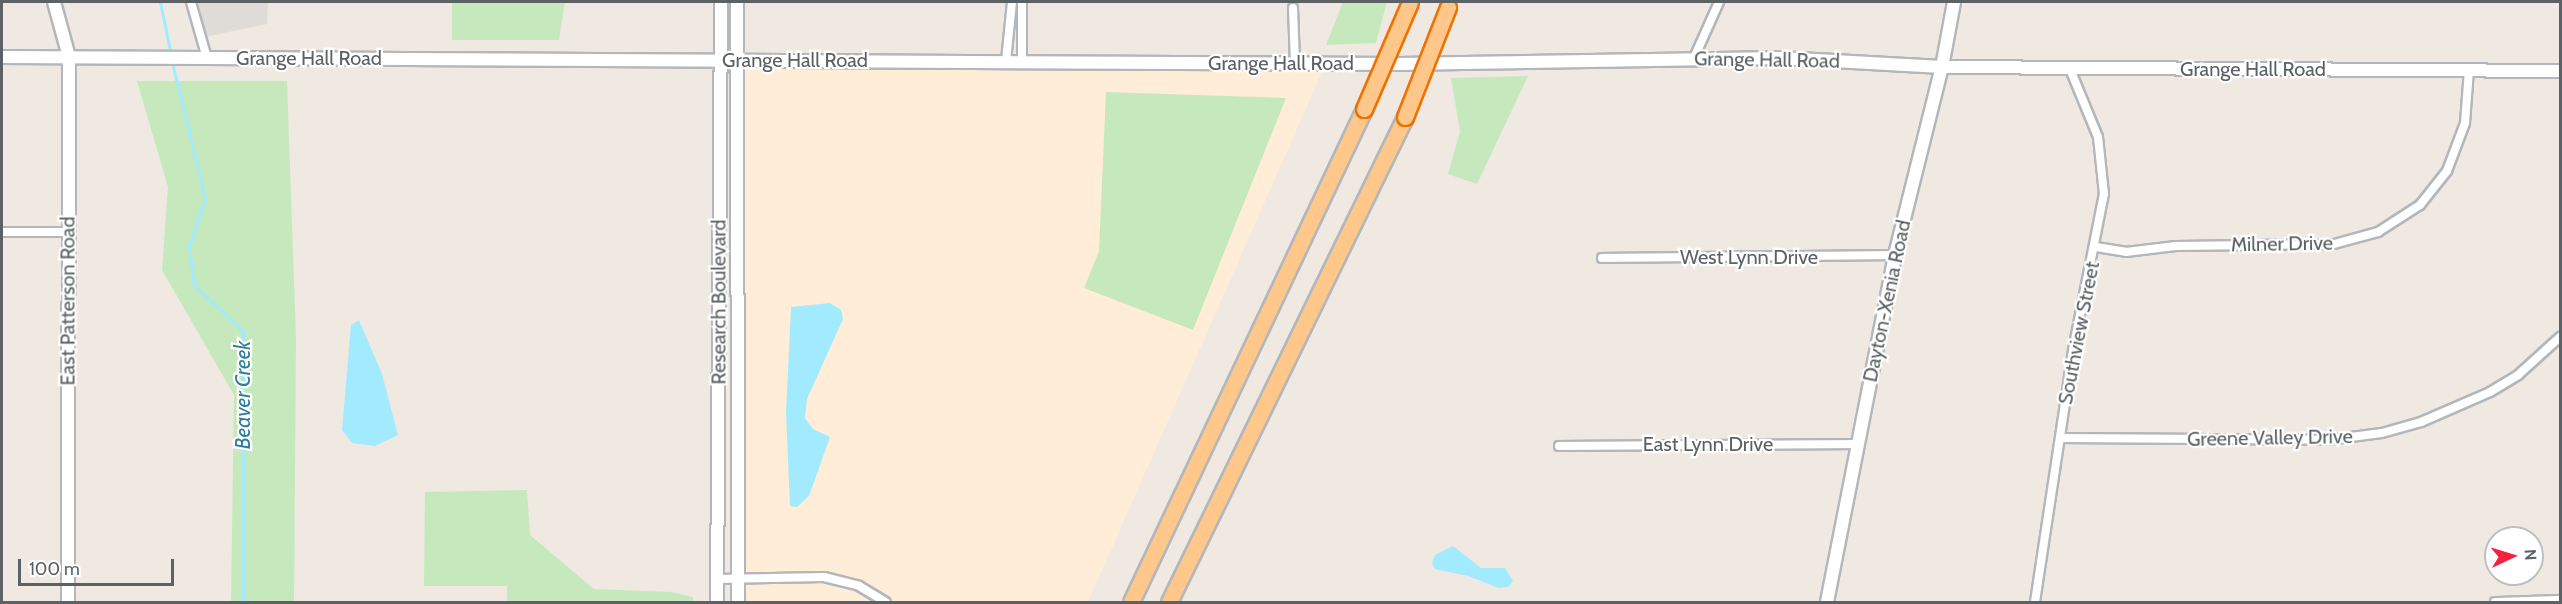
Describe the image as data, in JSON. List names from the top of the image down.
{
  "streets": {
    "main road": [
      "Grange Hall Road",
      "East Patterson Road",
      "Dayton-Xenia Road",
      "Research Boulevard"
    ],
    "street": [
      "Milner Drive",
      "West Lynn Drive",
      "Southview Street",
      "Greene Valley Drive",
      "East Lynn Drive"
    ]
  },
  "crossings": [
    ["Grange Hall Road", "Milner Drive"],
    ["Grange Hall Road", "East Patterson Road"],
    ["Grange Hall Road", "Dayton-Xenia Road"],
    ["Grange Hall Road", "Research Boulevard"],
    ["Grange Hall Road", "Southview Street"],
    ["Milner Drive", "Southview Street"],
    ["West Lynn Drive", "Dayton-Xenia Road"],
    ["Dayton-Xenia Road", "East Lynn Drive"],
    ["Southview Street", "Greene Valley Drive"]
  ],
  "water": ["Beaver Creek"],
  "scale_bar": "100 m",
  "north": "right"
}
